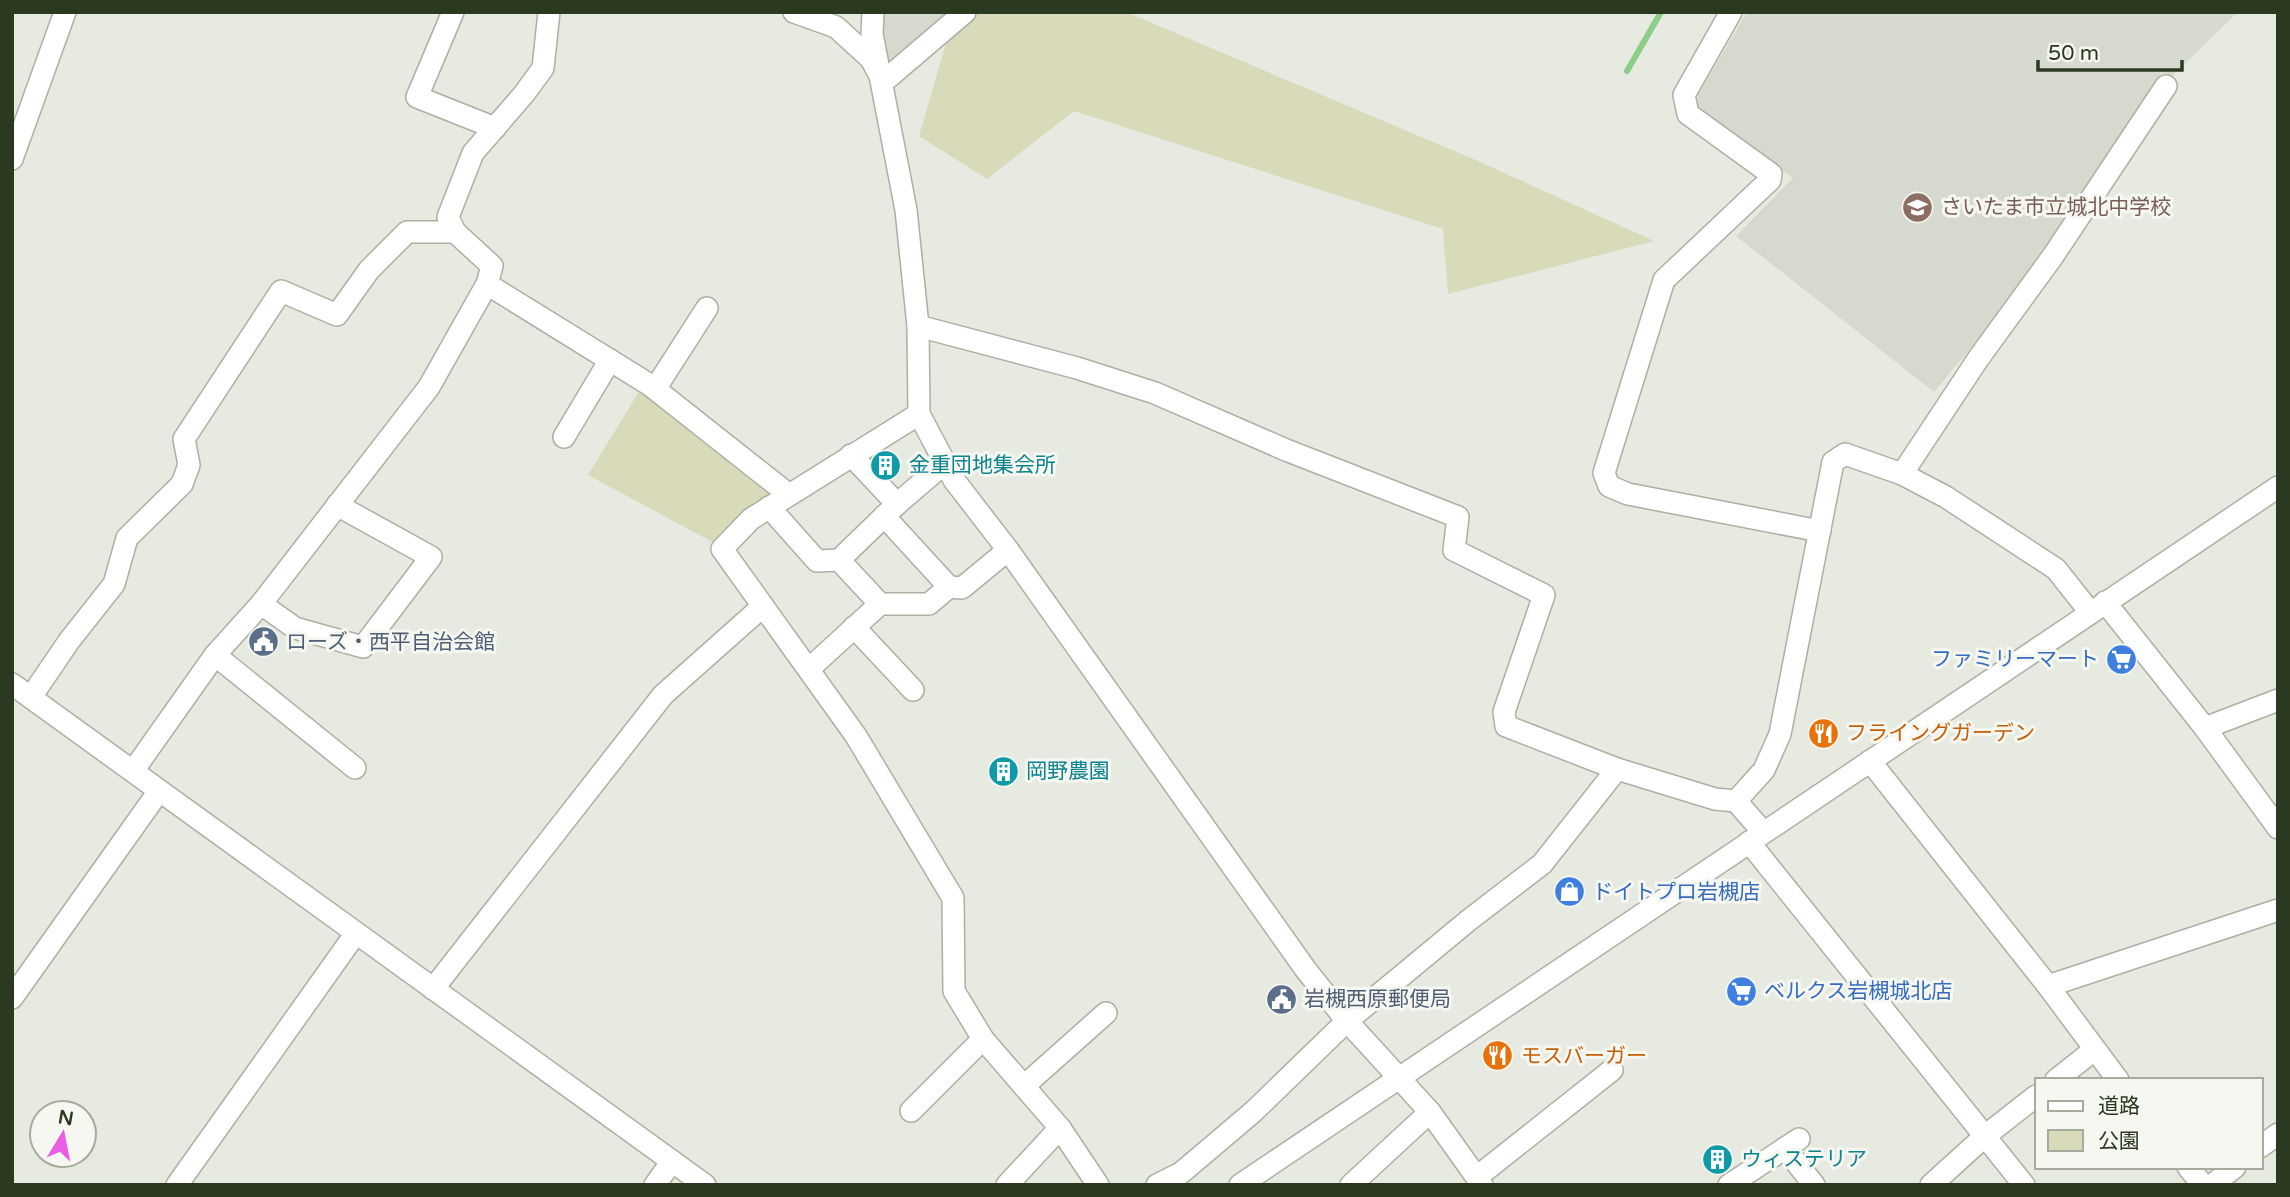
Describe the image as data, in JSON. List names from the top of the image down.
{
  "places": {
    "school or university": ["さいたま市立城北中学校"],
    "building": ["金重団地集会所", "岡野農園", "ウィステリア"],
    "public building": ["ローズ・西平自治会館", "岩槻西原郵便局"],
    "supermarket": ["ファミリーマート", "ベルクス岩槻城北店"],
    "restaurant": ["フライングガーデン", "モスバーガー"],
    "shop": ["ドイトプロ岩槻店"]
  },
  "legend": ["道路", "公園"],
  "scale_bar": "50 m",
  "north": "top"
}
